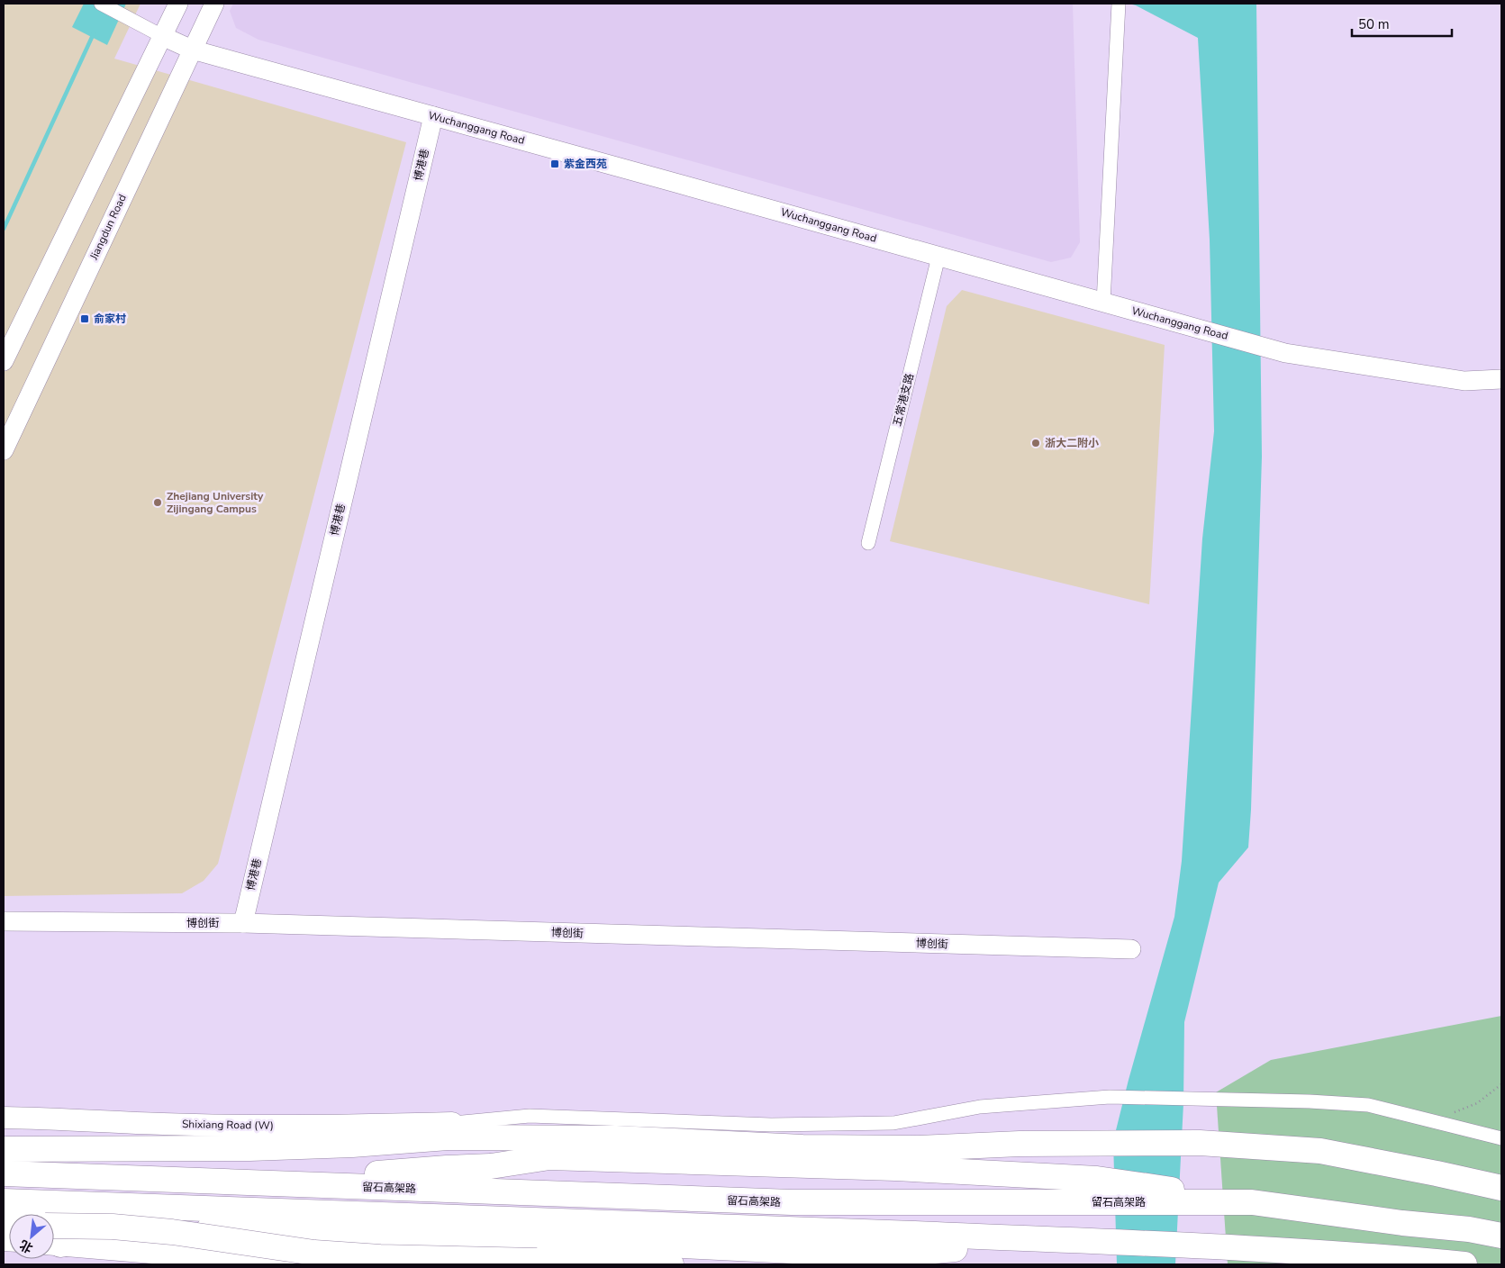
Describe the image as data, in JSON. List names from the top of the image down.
{
  "streets": {
    "highway": ["留石高架路"],
    "main road": ["Shixiang Road (W)"],
    "street": [
      "Wuchanggang Road",
      "博港巷",
      "Jiangdun Road",
      "五常港支路",
      "博创街"
    ]
  },
  "crossings": [
    ["Wuchanggang Road", "博港巷"],
    ["Wuchanggang Road", "Jiangdun Road"],
    ["Wuchanggang Road", "五常港支路"],
    ["博港巷", "博创街"]
  ],
  "places": {
    "transit": ["紫金西苑", "俞家村"],
    "other": ["浙大二附小", "Zhejiang University Zijingang Campus"]
  },
  "scale_bar": "50 m",
  "north": "bottom left"
}
